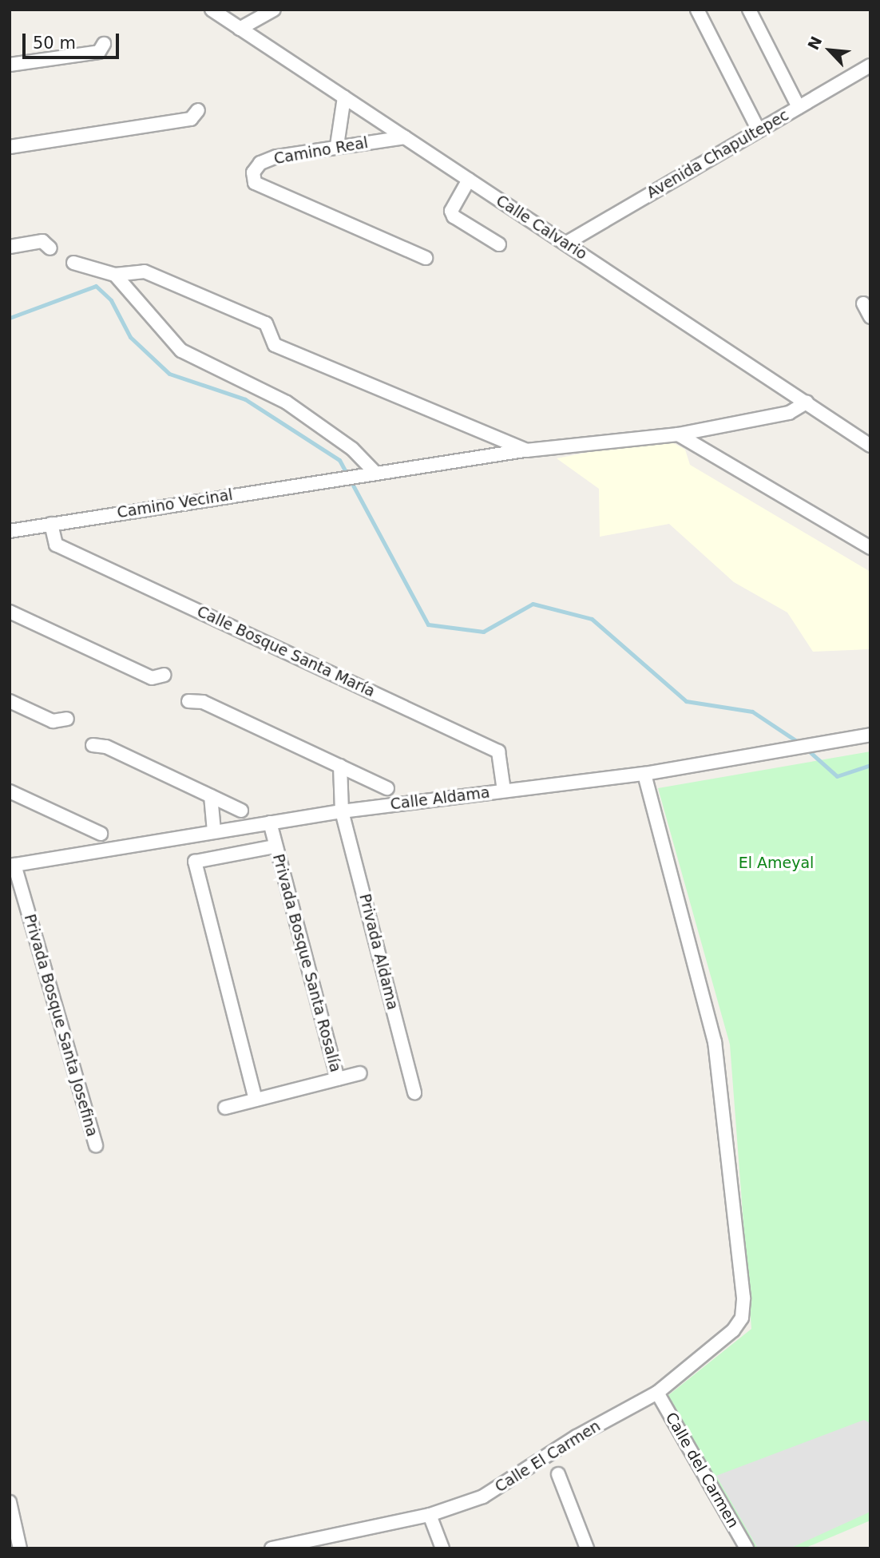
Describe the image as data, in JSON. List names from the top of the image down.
{
  "streets": {
    "street": [
      "Camino Real",
      "Avenida Chapultepec",
      "Calle Calvario",
      "Camino Vecinal",
      "Calle Bosque Santa María",
      "Calle Aldama",
      "Privada Aldama",
      "Privada Bosque Santa Rosalía",
      "Privada Bosque Santa Josefina",
      "Calle El Carmen",
      "Calle del Carmen"
    ]
  },
  "crossings": [
    ["Camino Real", "Calle Calvario"],
    ["Avenida Chapultepec", "Calle Calvario"],
    ["Camino Vecinal", "Calle Bosque Santa María"],
    ["Calle Bosque Santa María", "Calle Aldama"],
    ["Calle Aldama", "Privada Aldama"],
    ["Calle Aldama", "Privada Bosque Santa Rosalía"],
    ["Calle Aldama", "Privada Bosque Santa Josefina"],
    ["Calle Aldama", "Calle El Carmen"],
    ["Calle El Carmen", "Calle del Carmen"]
  ],
  "parks": ["El Ameyal"],
  "scale_bar": "50 m",
  "north": "top left"
}
